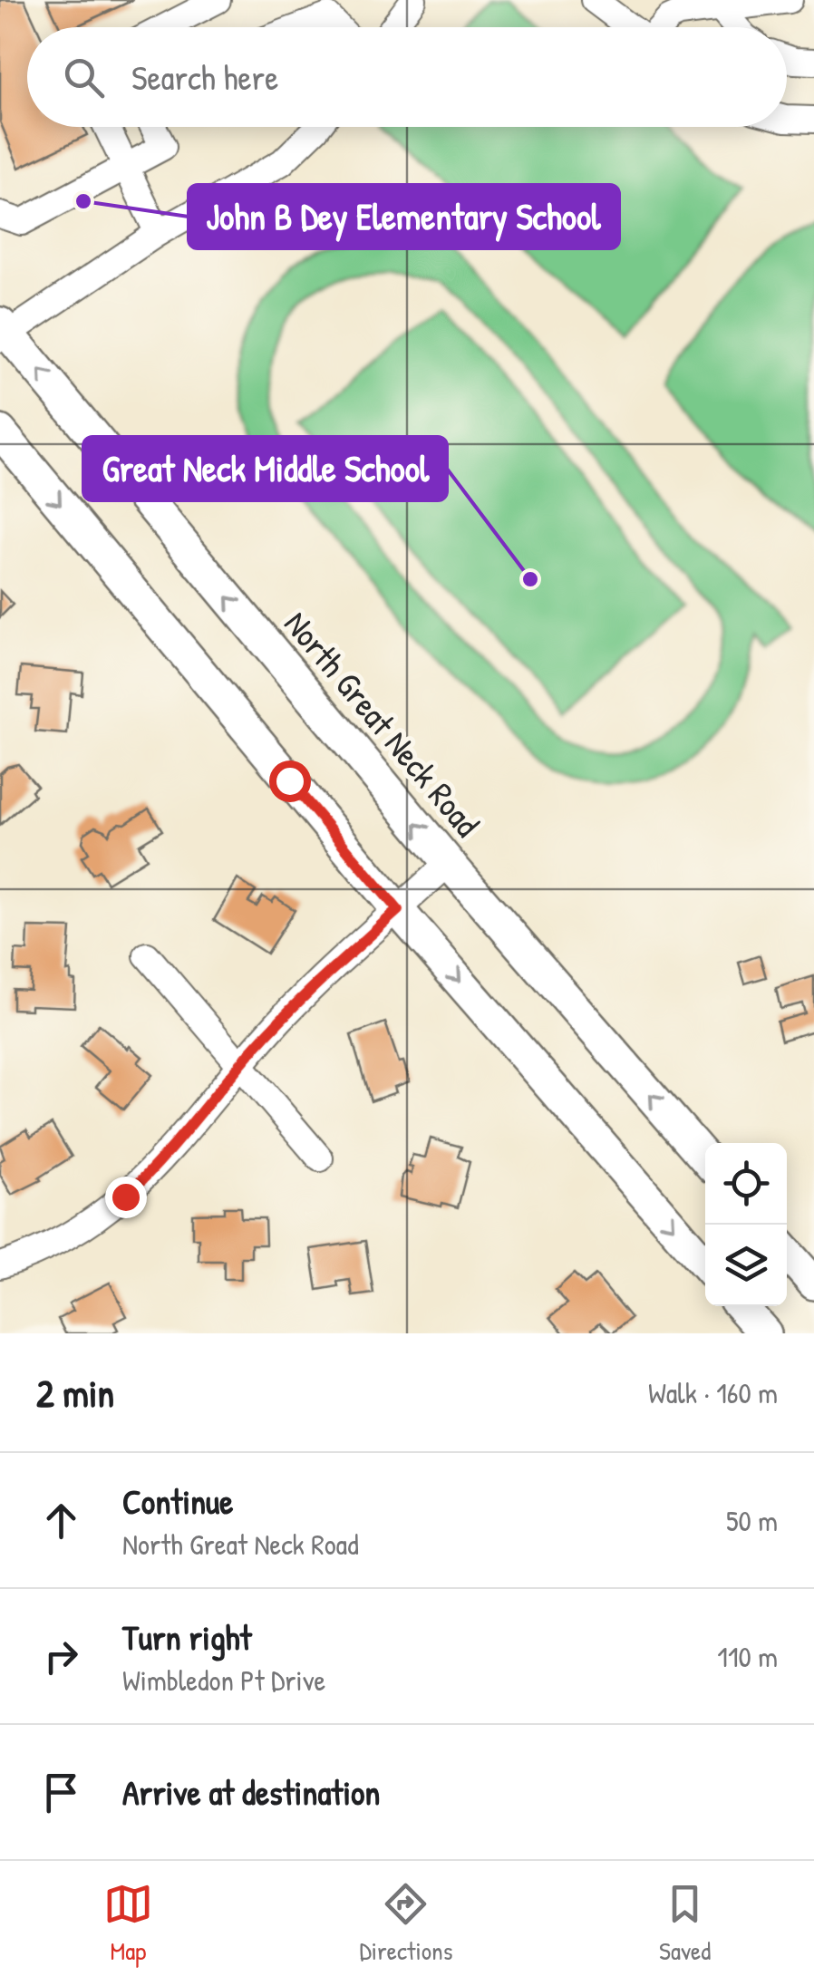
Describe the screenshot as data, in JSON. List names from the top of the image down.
{
  "streets": {
    "main road": ["North Great Neck Road"]
  },
  "places": ["John B Dey Elementary School", "Great Neck Middle School"],
  "page": {
    "search": "Search here",
    "heading": ["2 min", "Walk · 160 m"],
    "list": [
      ["Continue", "North Great Neck Road", "50 m"],
      ["Turn right", "Wimbledon Pt Drive", "110 m"],
      "Arrive at destination"
    ],
    "nav": ["Map", "Directions", "Saved"]
  }
}
